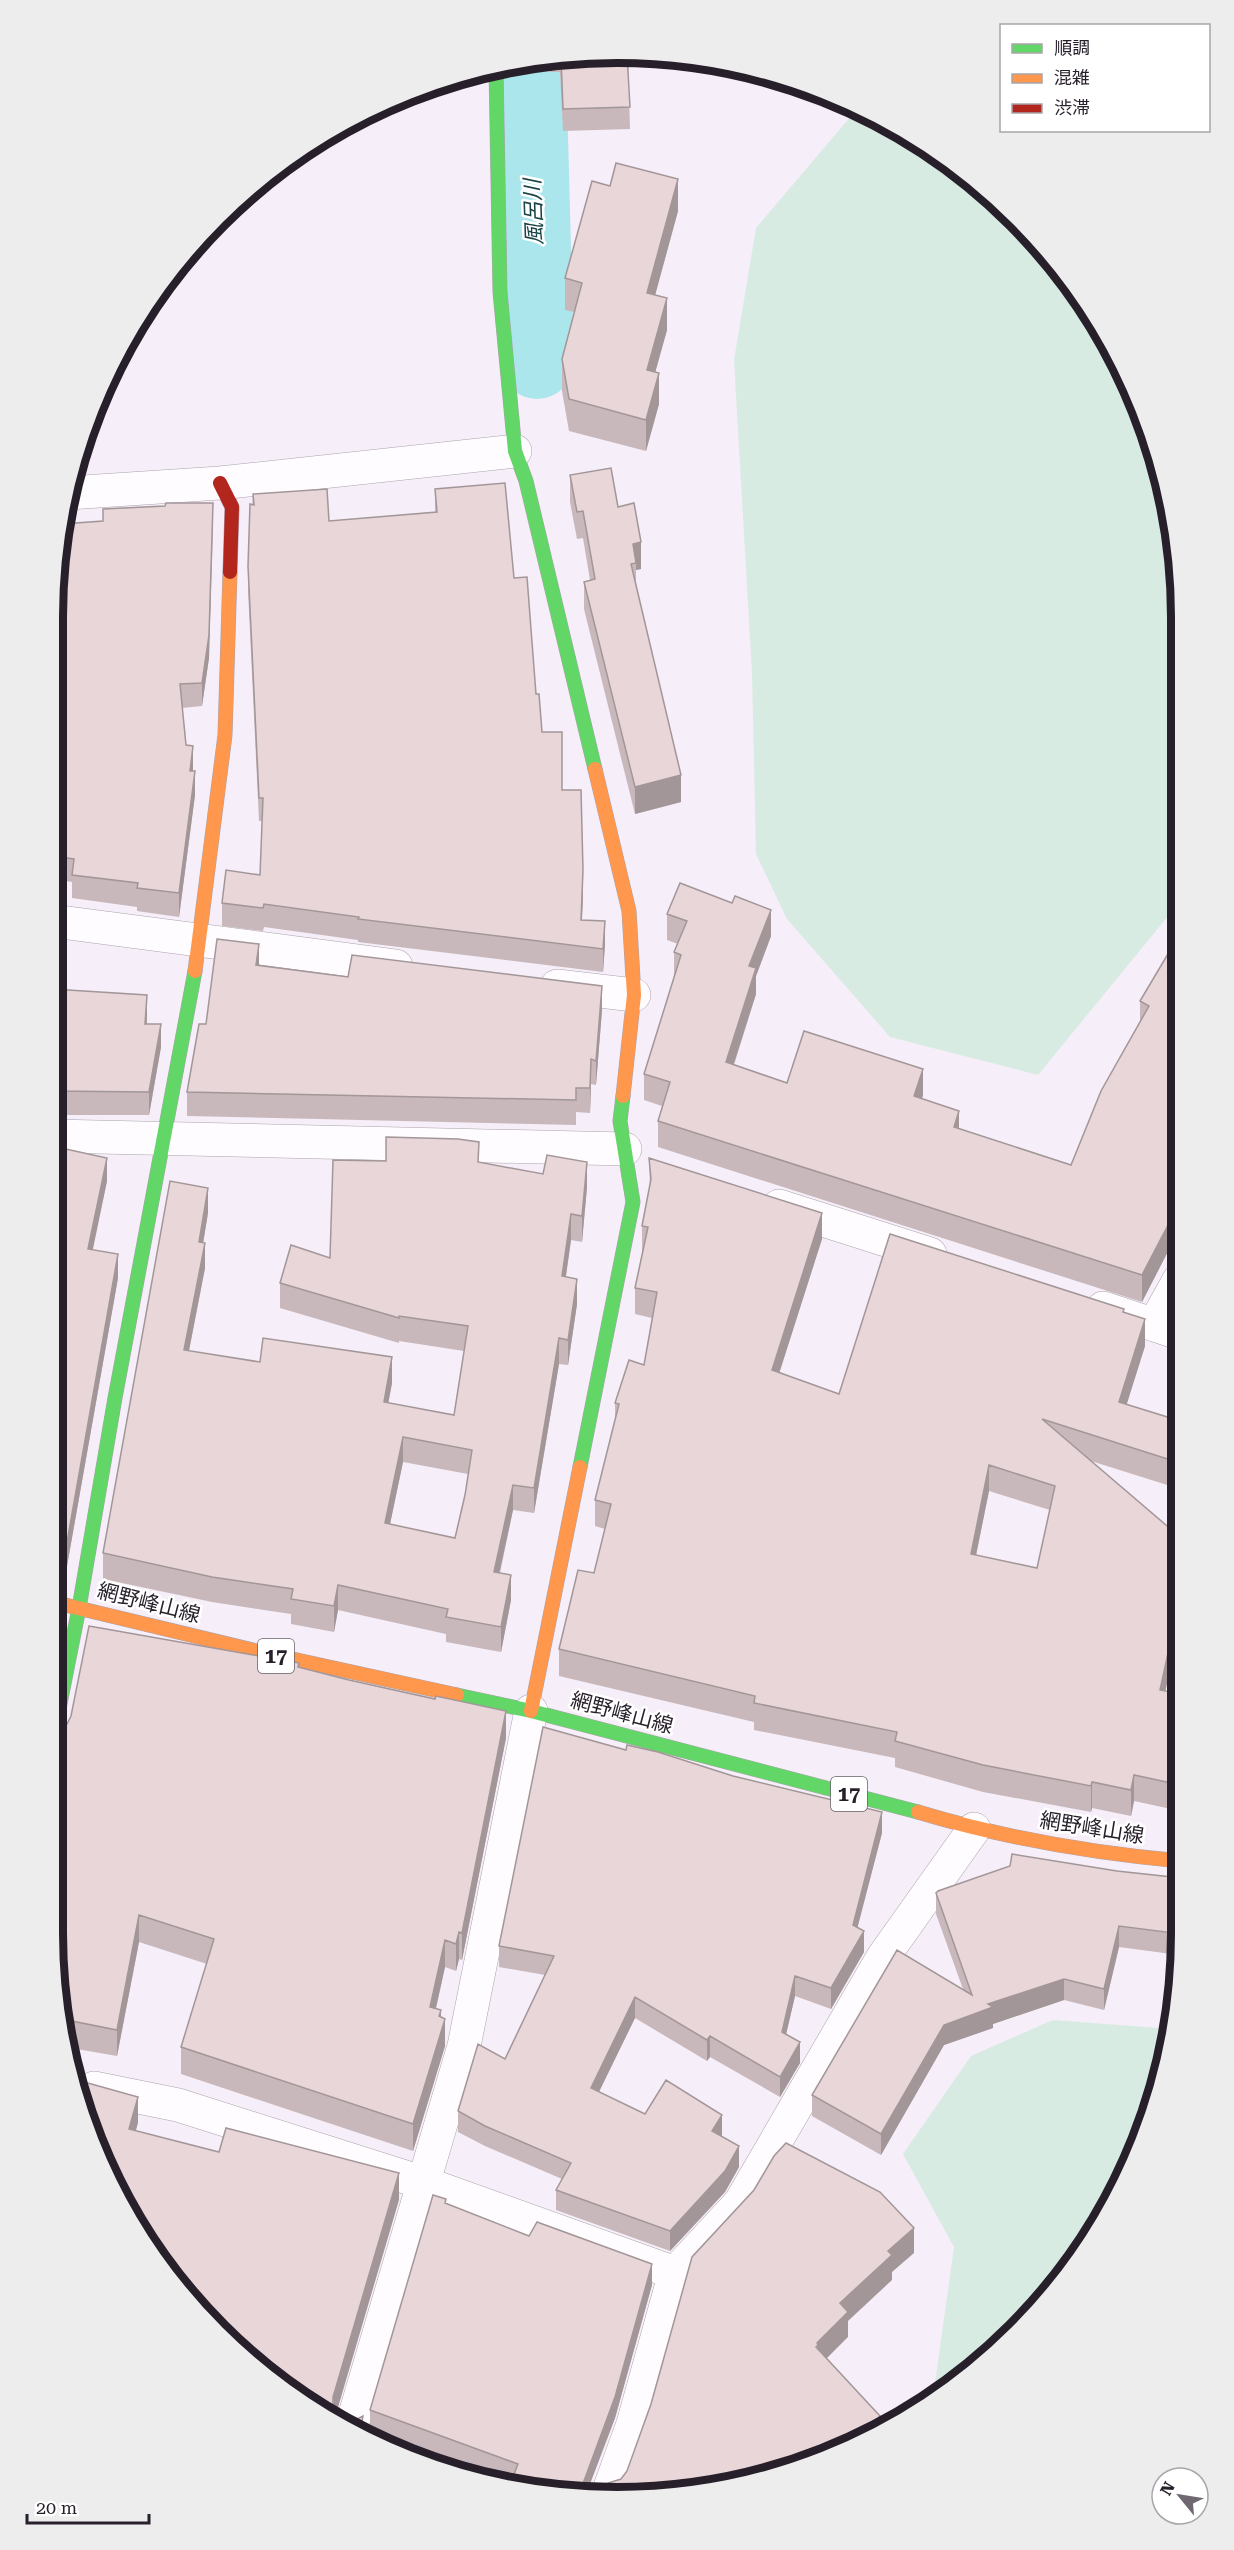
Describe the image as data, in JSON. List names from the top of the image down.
{
  "streets": {
    "street": ["網野峰山線", "17"]
  },
  "water": ["風呂川"],
  "legend": ["順調", "混雑", "渋滞"],
  "scale_bar": "20 m",
  "north": "top left"
}
